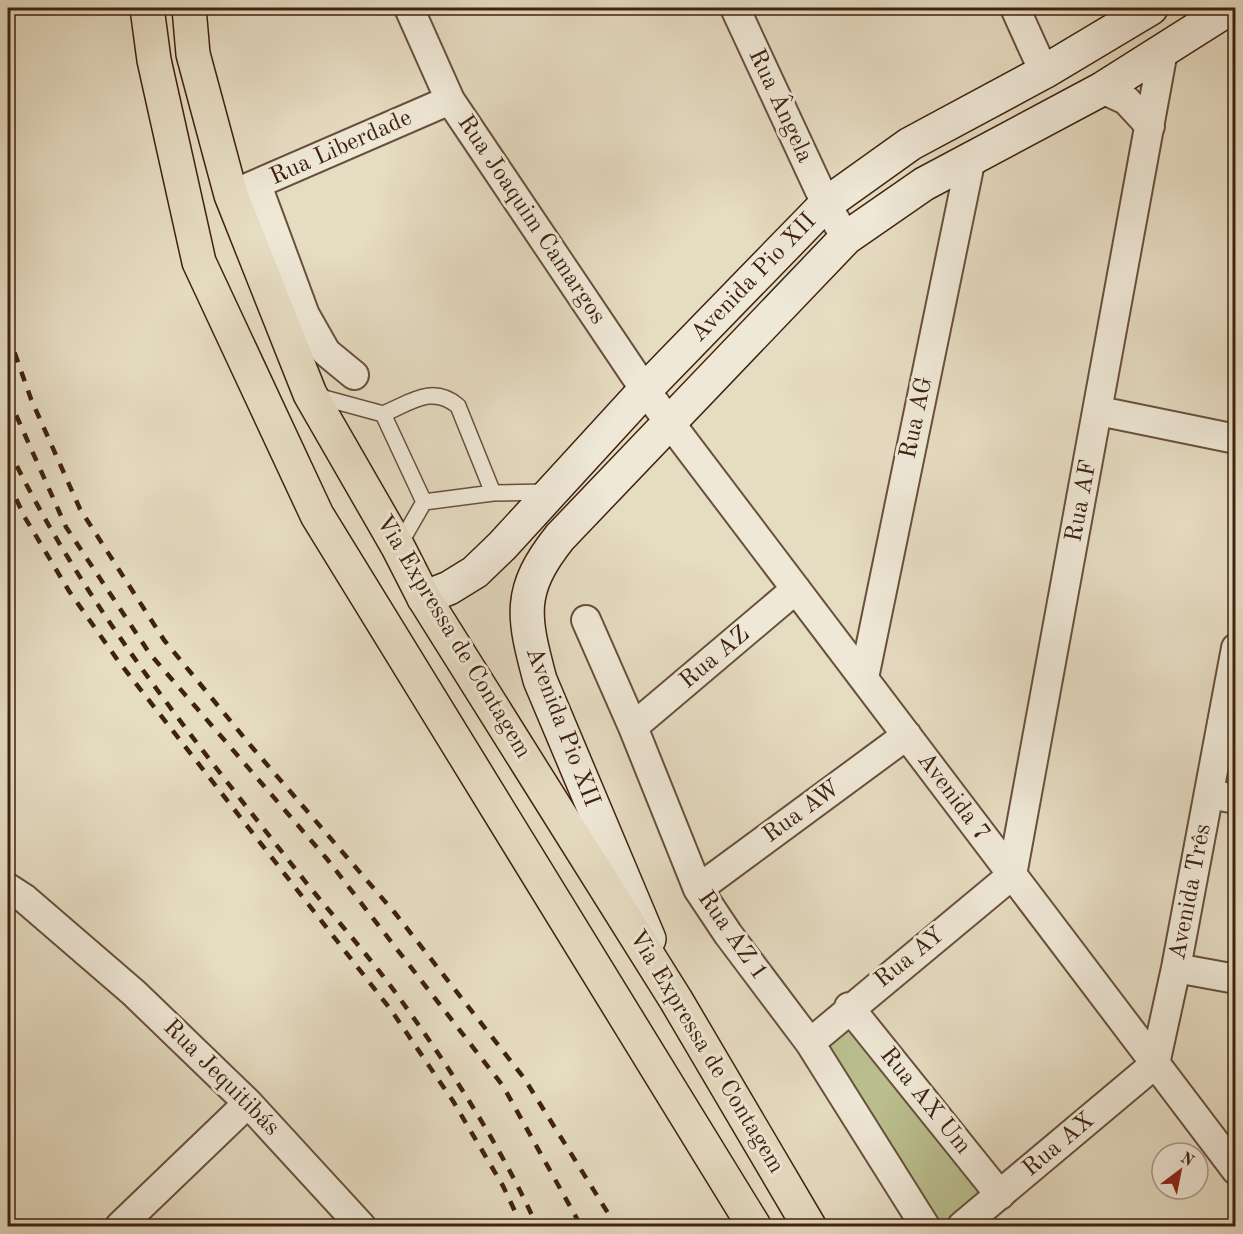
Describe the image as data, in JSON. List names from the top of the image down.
{
  "streets": {
    "highway": ["Via Expressa de Contagem"],
    "main road": ["Avenida Pio XII"],
    "street": [
      "Rua Ângela",
      "Rua Liberdade",
      "Rua Joaquim Camargos",
      "Rua AG",
      "Rua AF",
      "Rua AZ",
      "Avenida 7",
      "Rua AW",
      "Avenida Três",
      "Rua AZ 1",
      "Rua AY",
      "Rua Jequitibás",
      "Rua AX Um",
      "Rua AX"
    ]
  },
  "crossings": [
    ["Rua Ângela", "Avenida Pio XII"],
    ["Rua Liberdade", "Rua Joaquim Camargos"],
    ["Rua Liberdade", "Via Expressa de Contagem"],
    ["Rua Joaquim Camargos", "Avenida Pio XII"],
    ["Rua Joaquim Camargos", "Avenida 7"],
    ["Avenida Pio XII", "Rua AG"],
    ["Avenida Pio XII", "Rua AF"],
    ["Avenida Pio XII", "Via Expressa de Contagem"],
    ["Avenida Pio XII", "Avenida 7"],
    ["Rua AG", "Avenida 7"],
    ["Rua AF", "Avenida 7"],
    ["Rua AF", "Rua AY"],
    ["Rua AZ", "Avenida 7"],
    ["Rua AZ", "Rua AZ 1"],
    ["Avenida 7", "Rua AW"],
    ["Avenida 7", "Avenida Três"],
    ["Avenida 7", "Rua AY"],
    ["Avenida 7", "Rua AX"],
    ["Rua AW", "Rua AZ 1"],
    ["Avenida Três", "Rua AX"],
    ["Rua AZ 1", "Rua AY"],
    ["Rua AY", "Rua AX Um"],
    ["Rua AX Um", "Rua AX"]
  ],
  "north": "top right"
}
